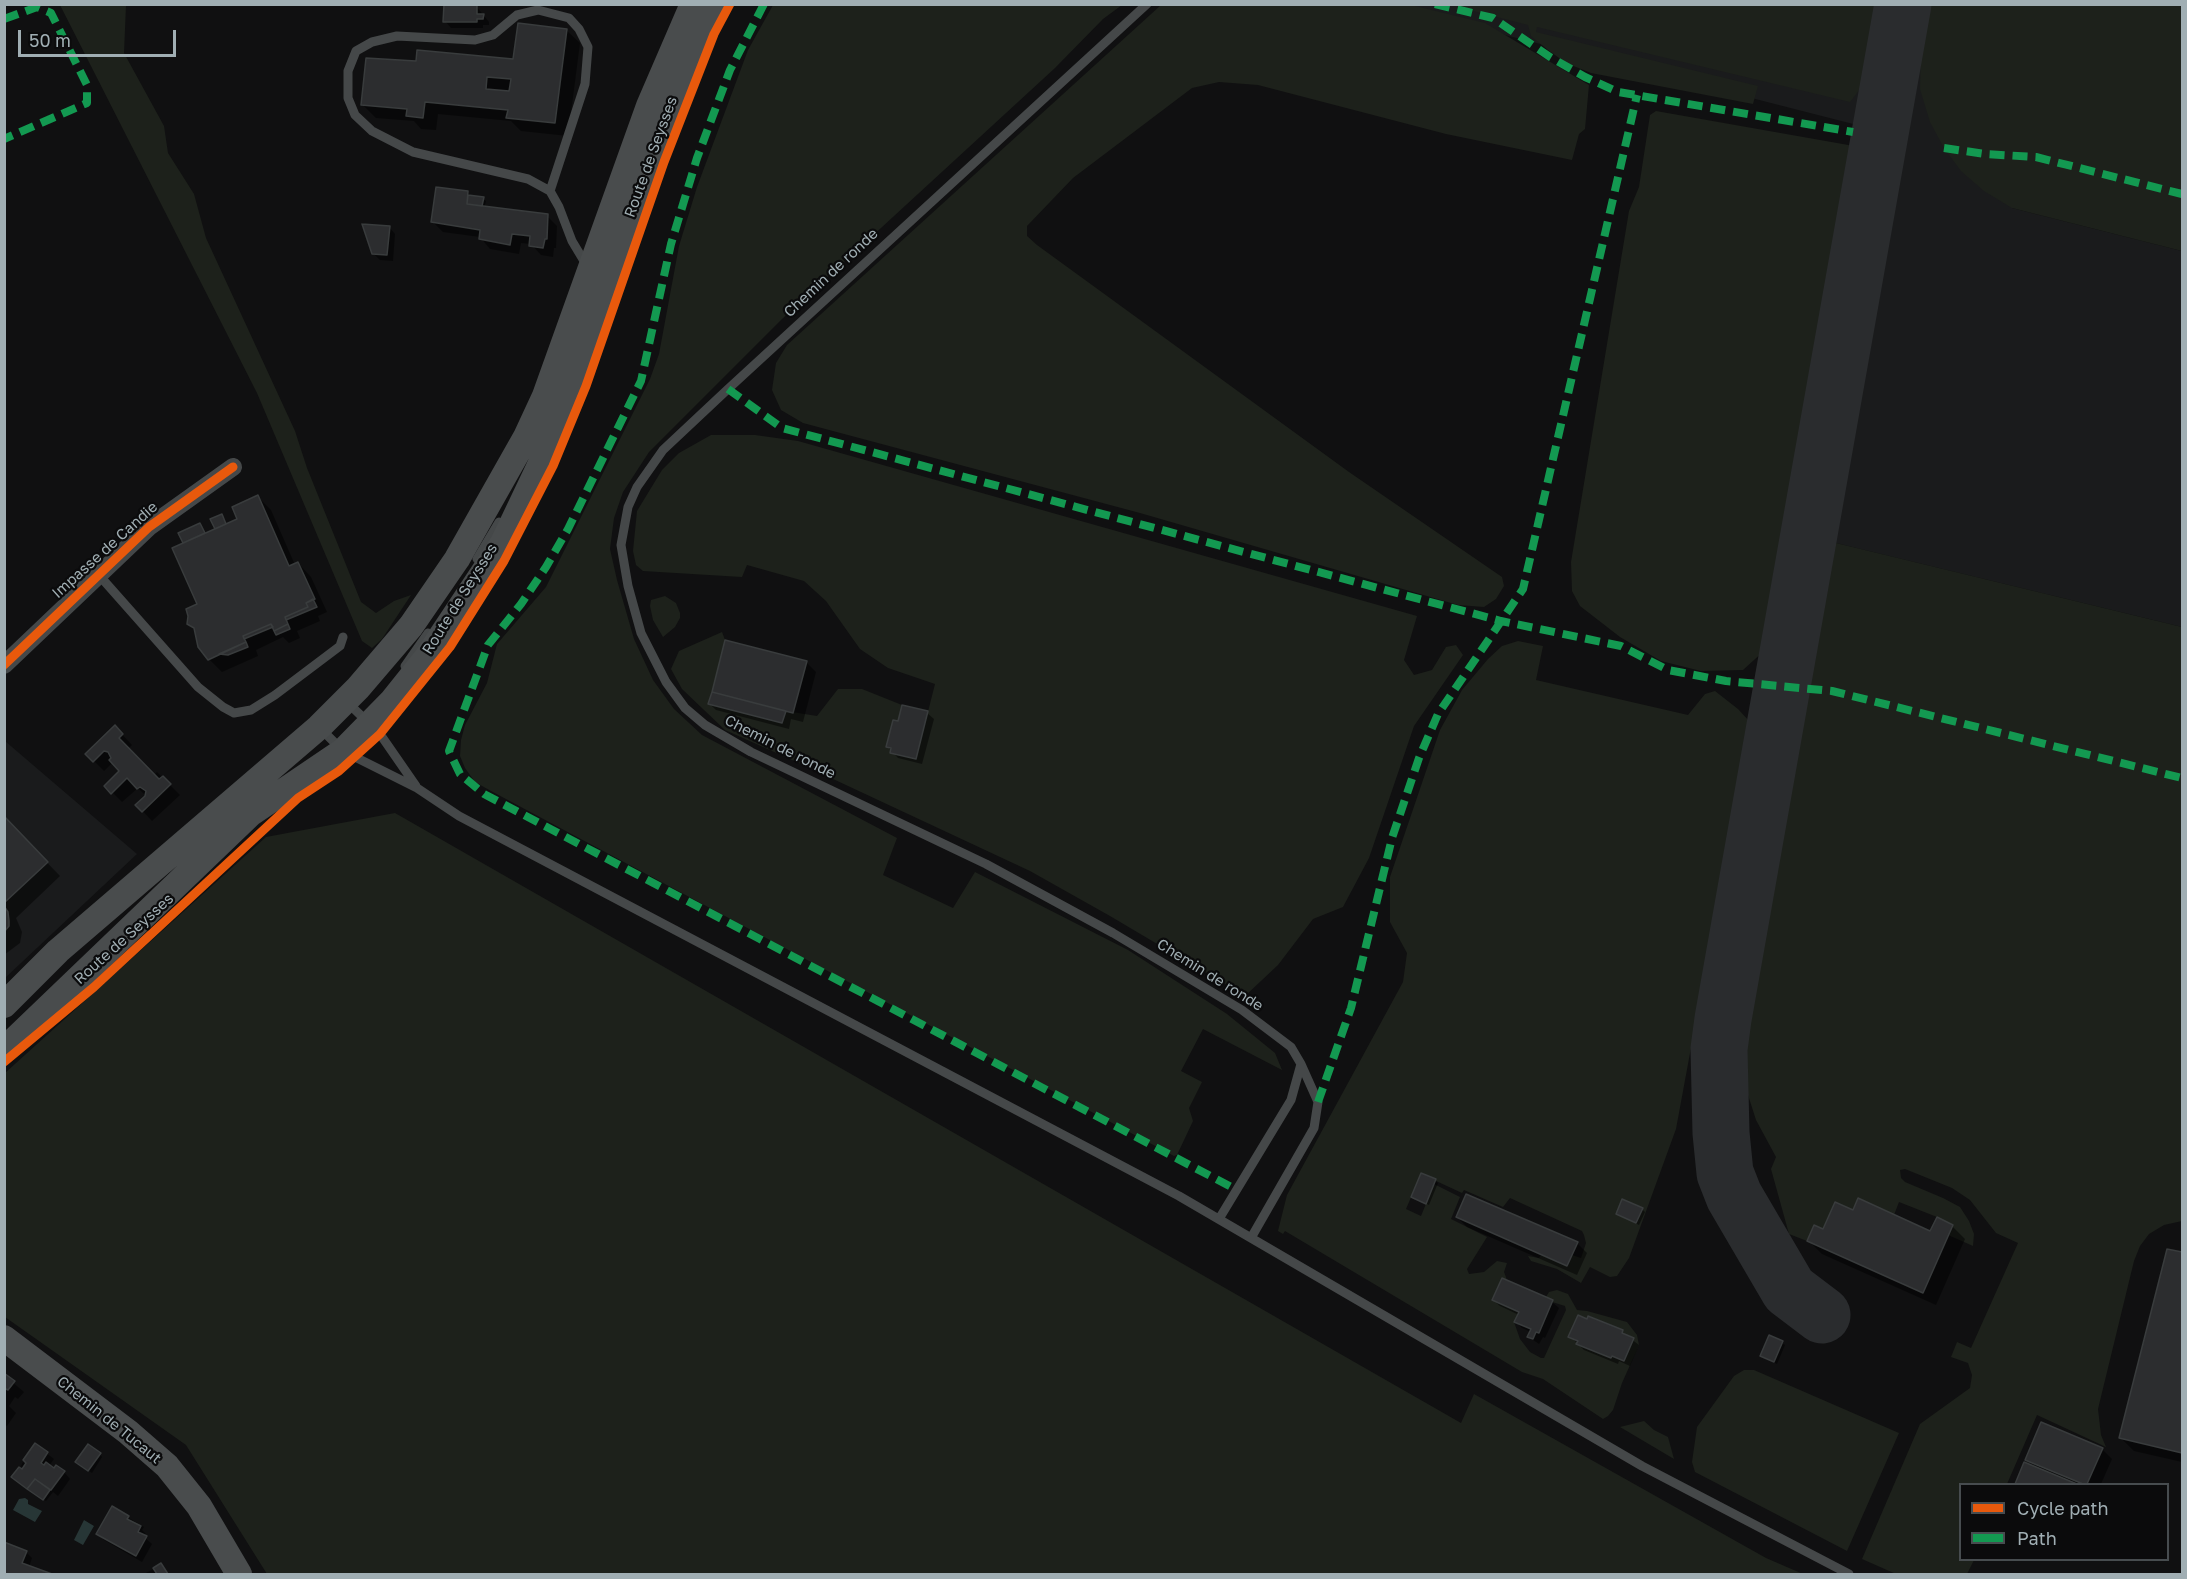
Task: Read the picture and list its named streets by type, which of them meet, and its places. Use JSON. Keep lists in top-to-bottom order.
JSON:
{
  "streets": {
    "main road": ["Route de Seysses", "Chemin de Tucaut"],
    "street": ["Impasse de Candie"],
    "lane": ["Chemin de ronde"]
  },
  "legend": ["Cycle path", "Path"],
  "scale_bar": "50 m"
}
